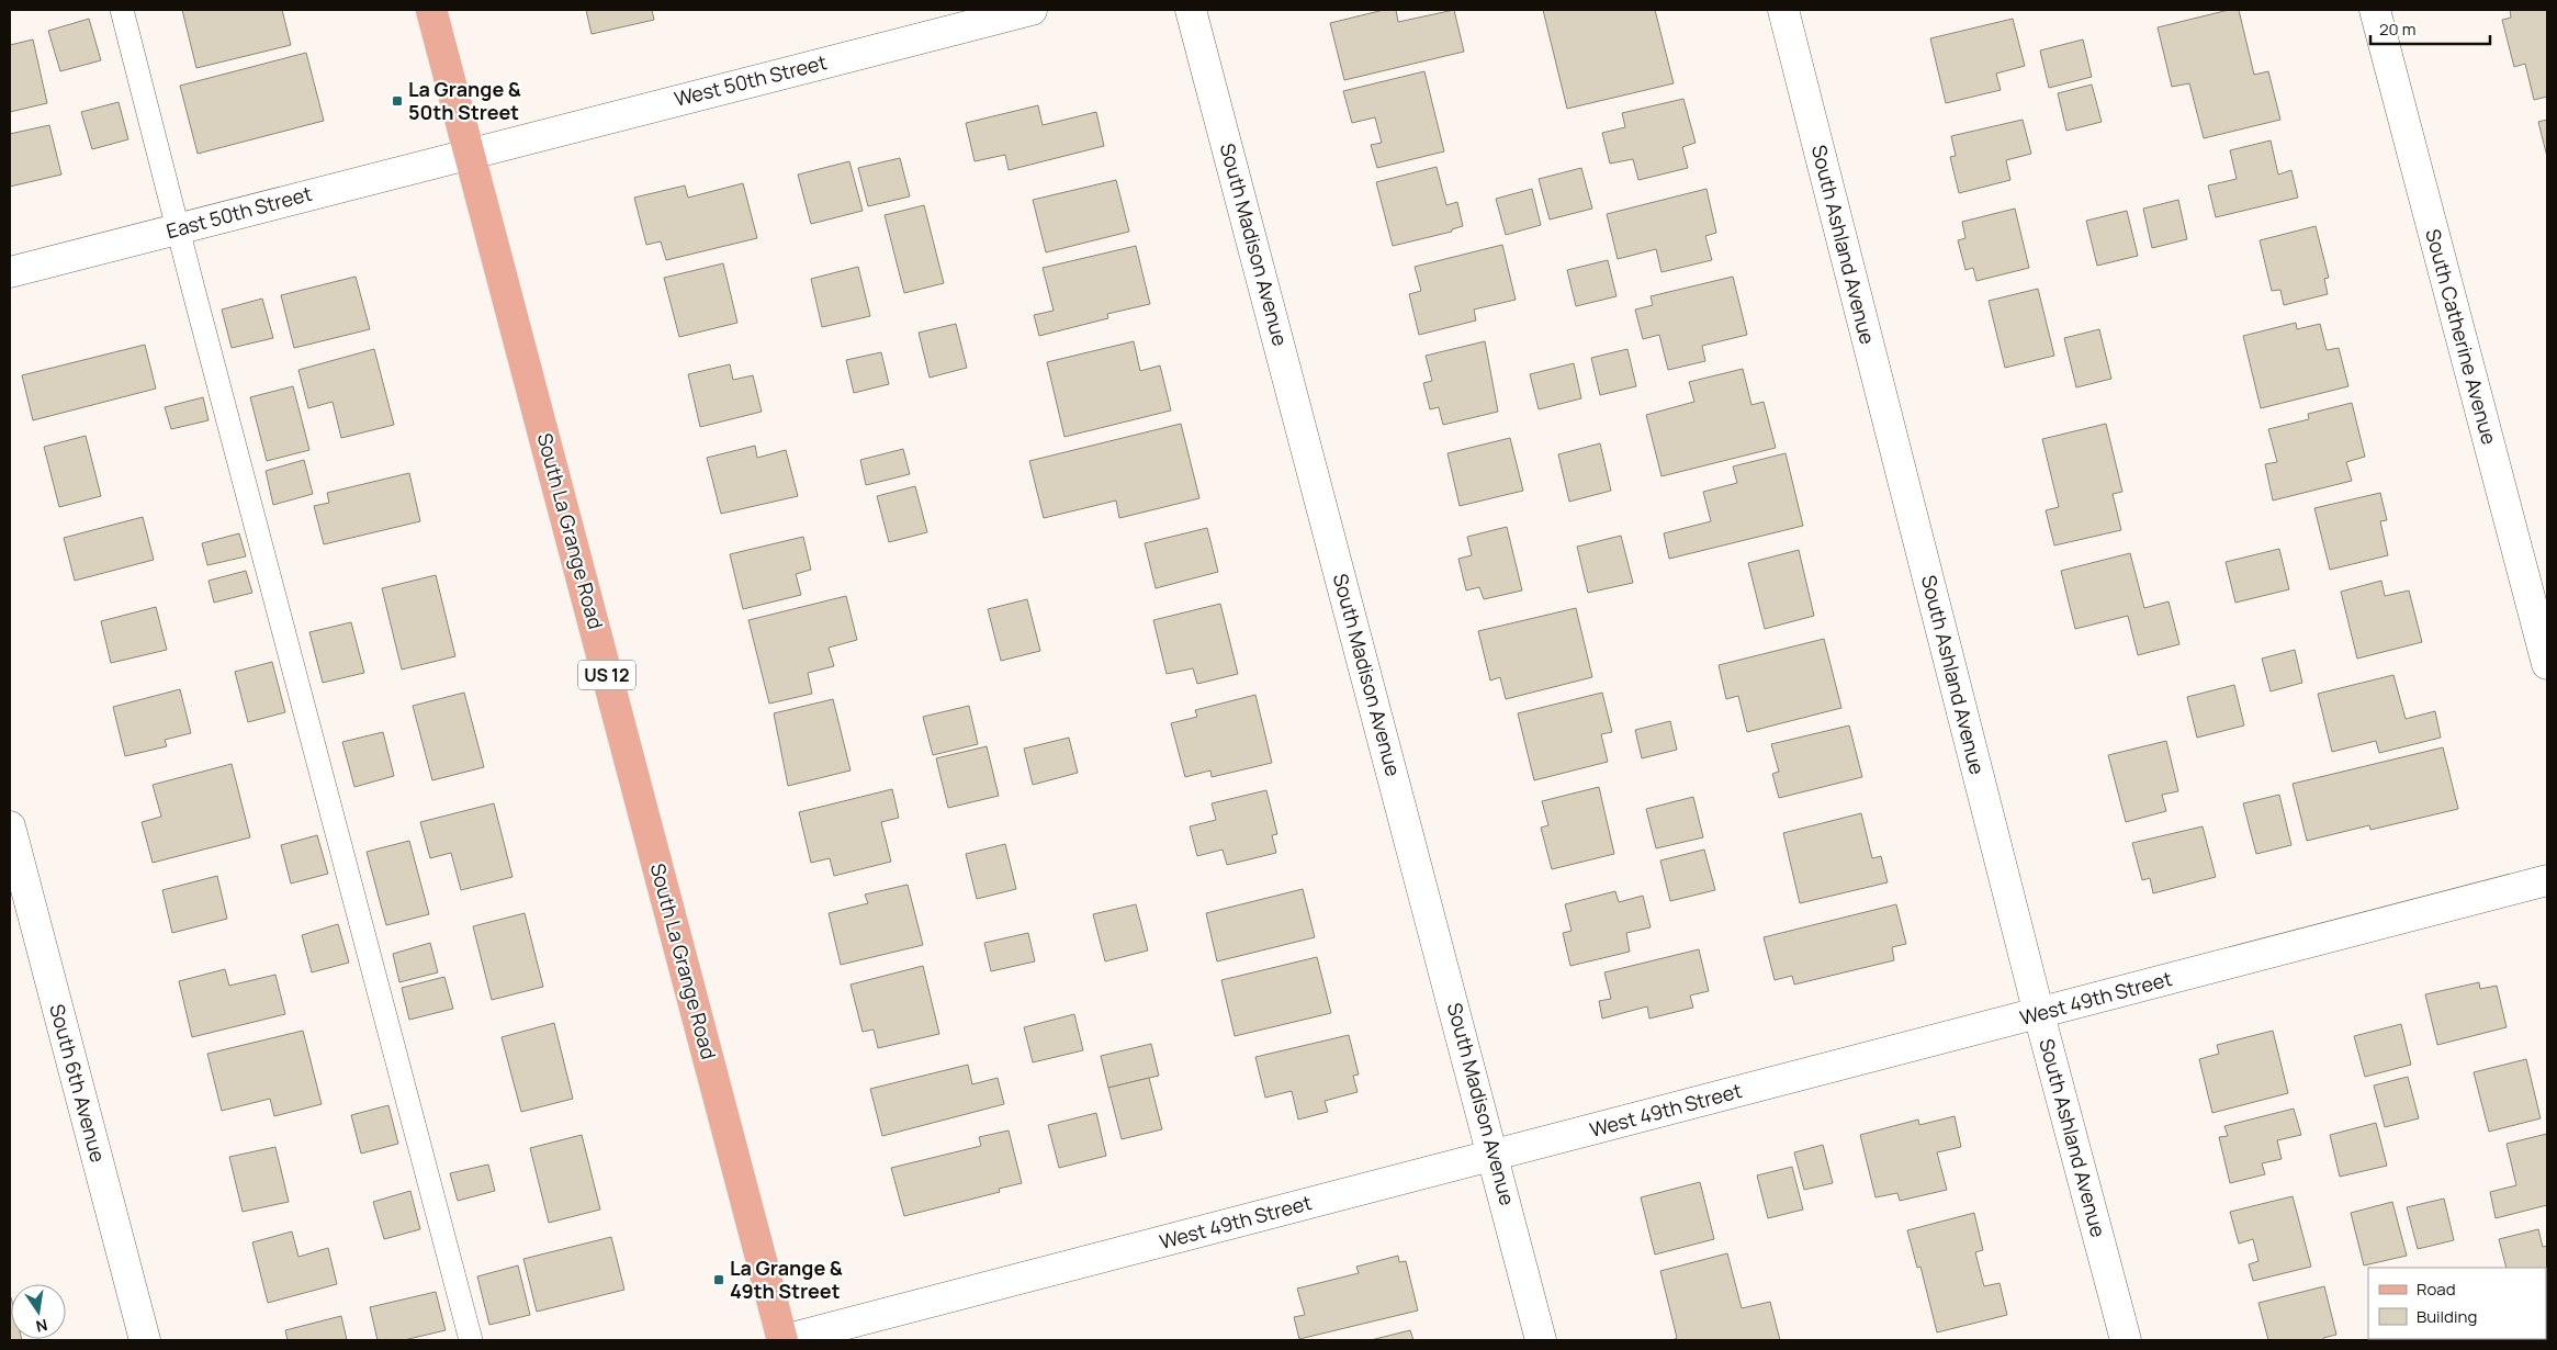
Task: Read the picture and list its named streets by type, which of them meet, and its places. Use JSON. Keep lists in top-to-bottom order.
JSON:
{
  "streets": {
    "main road": ["South La Grange Road", "US 12"],
    "street": [
      "West 50th Street",
      "East 50th Street",
      "South Madison Avenue",
      "South Ashland Avenue",
      "South Catherine Avenue",
      "West 49th Street",
      "South 6th Avenue"
    ]
  },
  "crossings": [
    ["West 50th Street", "East 50th Street"],
    ["West 50th Street", "South La Grange Road"],
    ["East 50th Street", "South La Grange Road"],
    ["South Madison Avenue", "West 49th Street"],
    ["South Ashland Avenue", "West 49th Street"],
    ["South La Grange Road", "West 49th Street"]
  ],
  "places": {
    "transit": ["La Grange & 50th Street", "La Grange & 49th Street"]
  },
  "legend": ["Road", "Building"],
  "scale_bar": "20 m",
  "north": "bottom"
}
